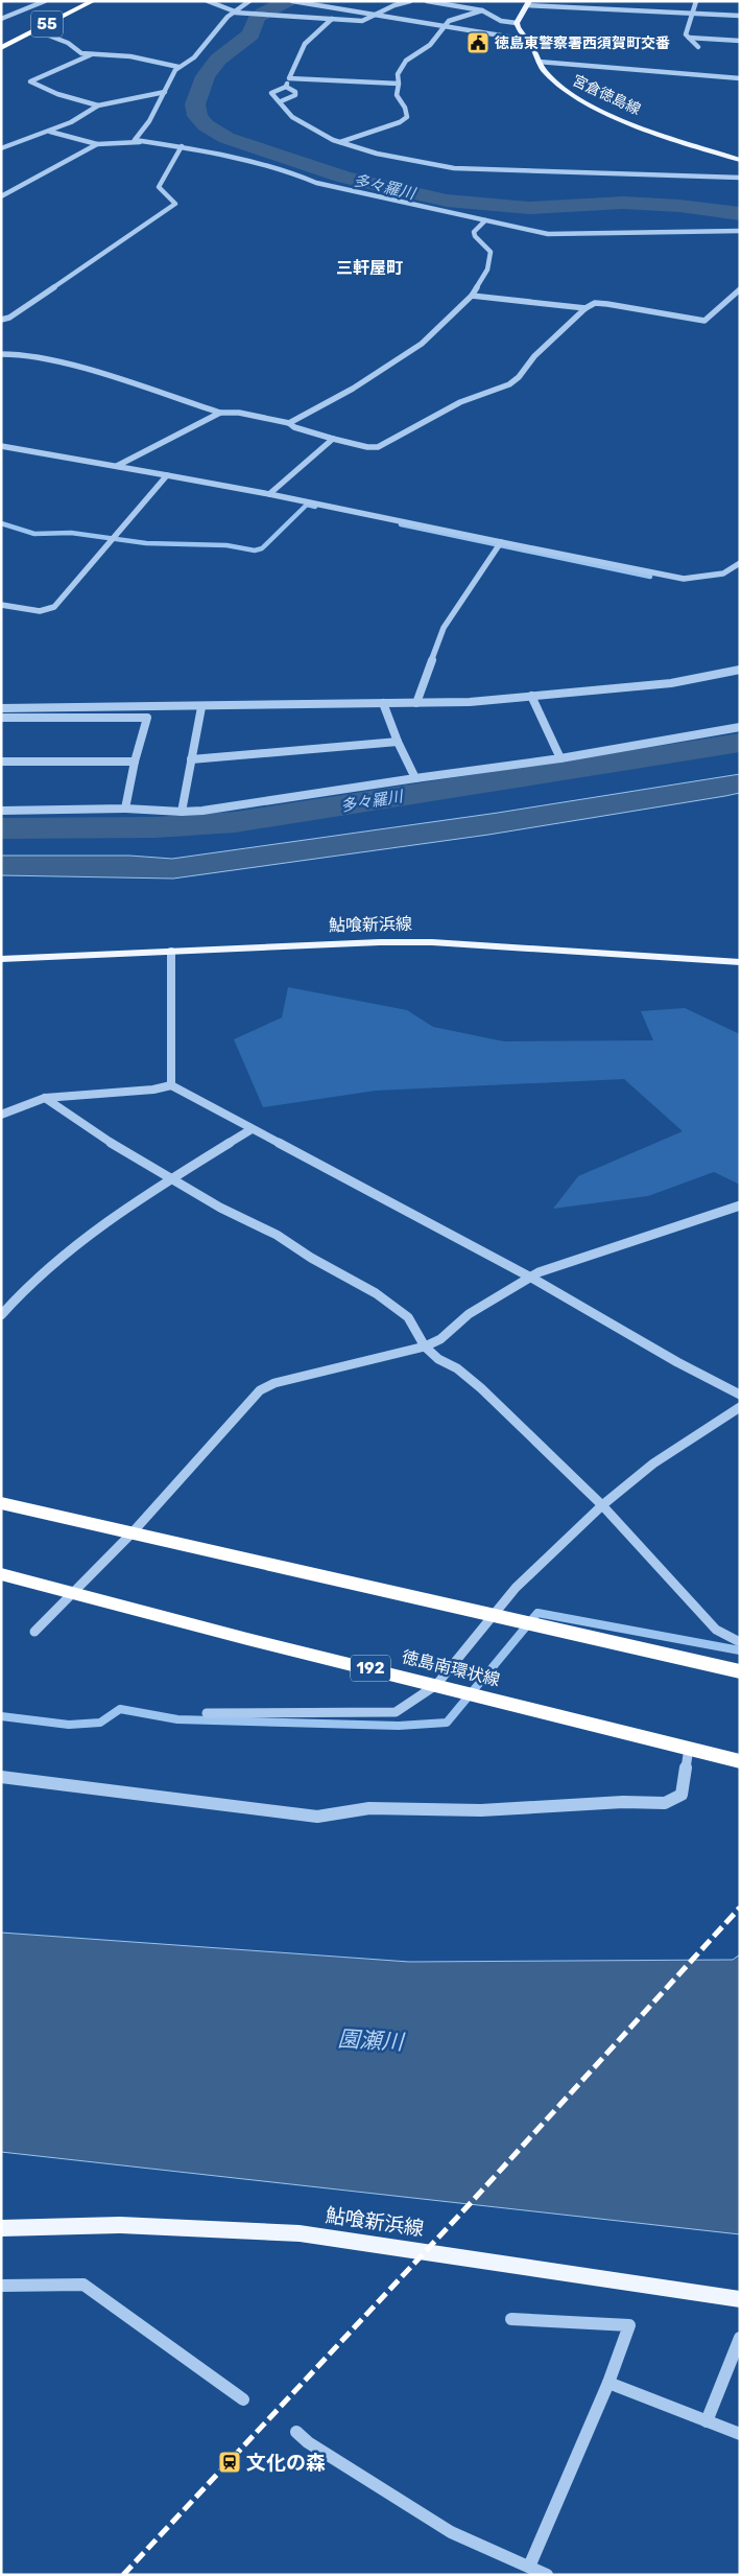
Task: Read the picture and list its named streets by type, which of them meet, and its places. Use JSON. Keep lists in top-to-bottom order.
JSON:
{
  "streets": {
    "highway": ["55", "192", "徳島南環状線"],
    "main road": ["宮倉徳島線", "鮎喰新浜線"]
  },
  "districts": ["三軒屋町"],
  "water": ["多々羅川", "園瀬川"],
  "places": {
    "public building": ["徳島東警察署西須賀町交番"],
    "station": ["文化の森"]
  }
}
